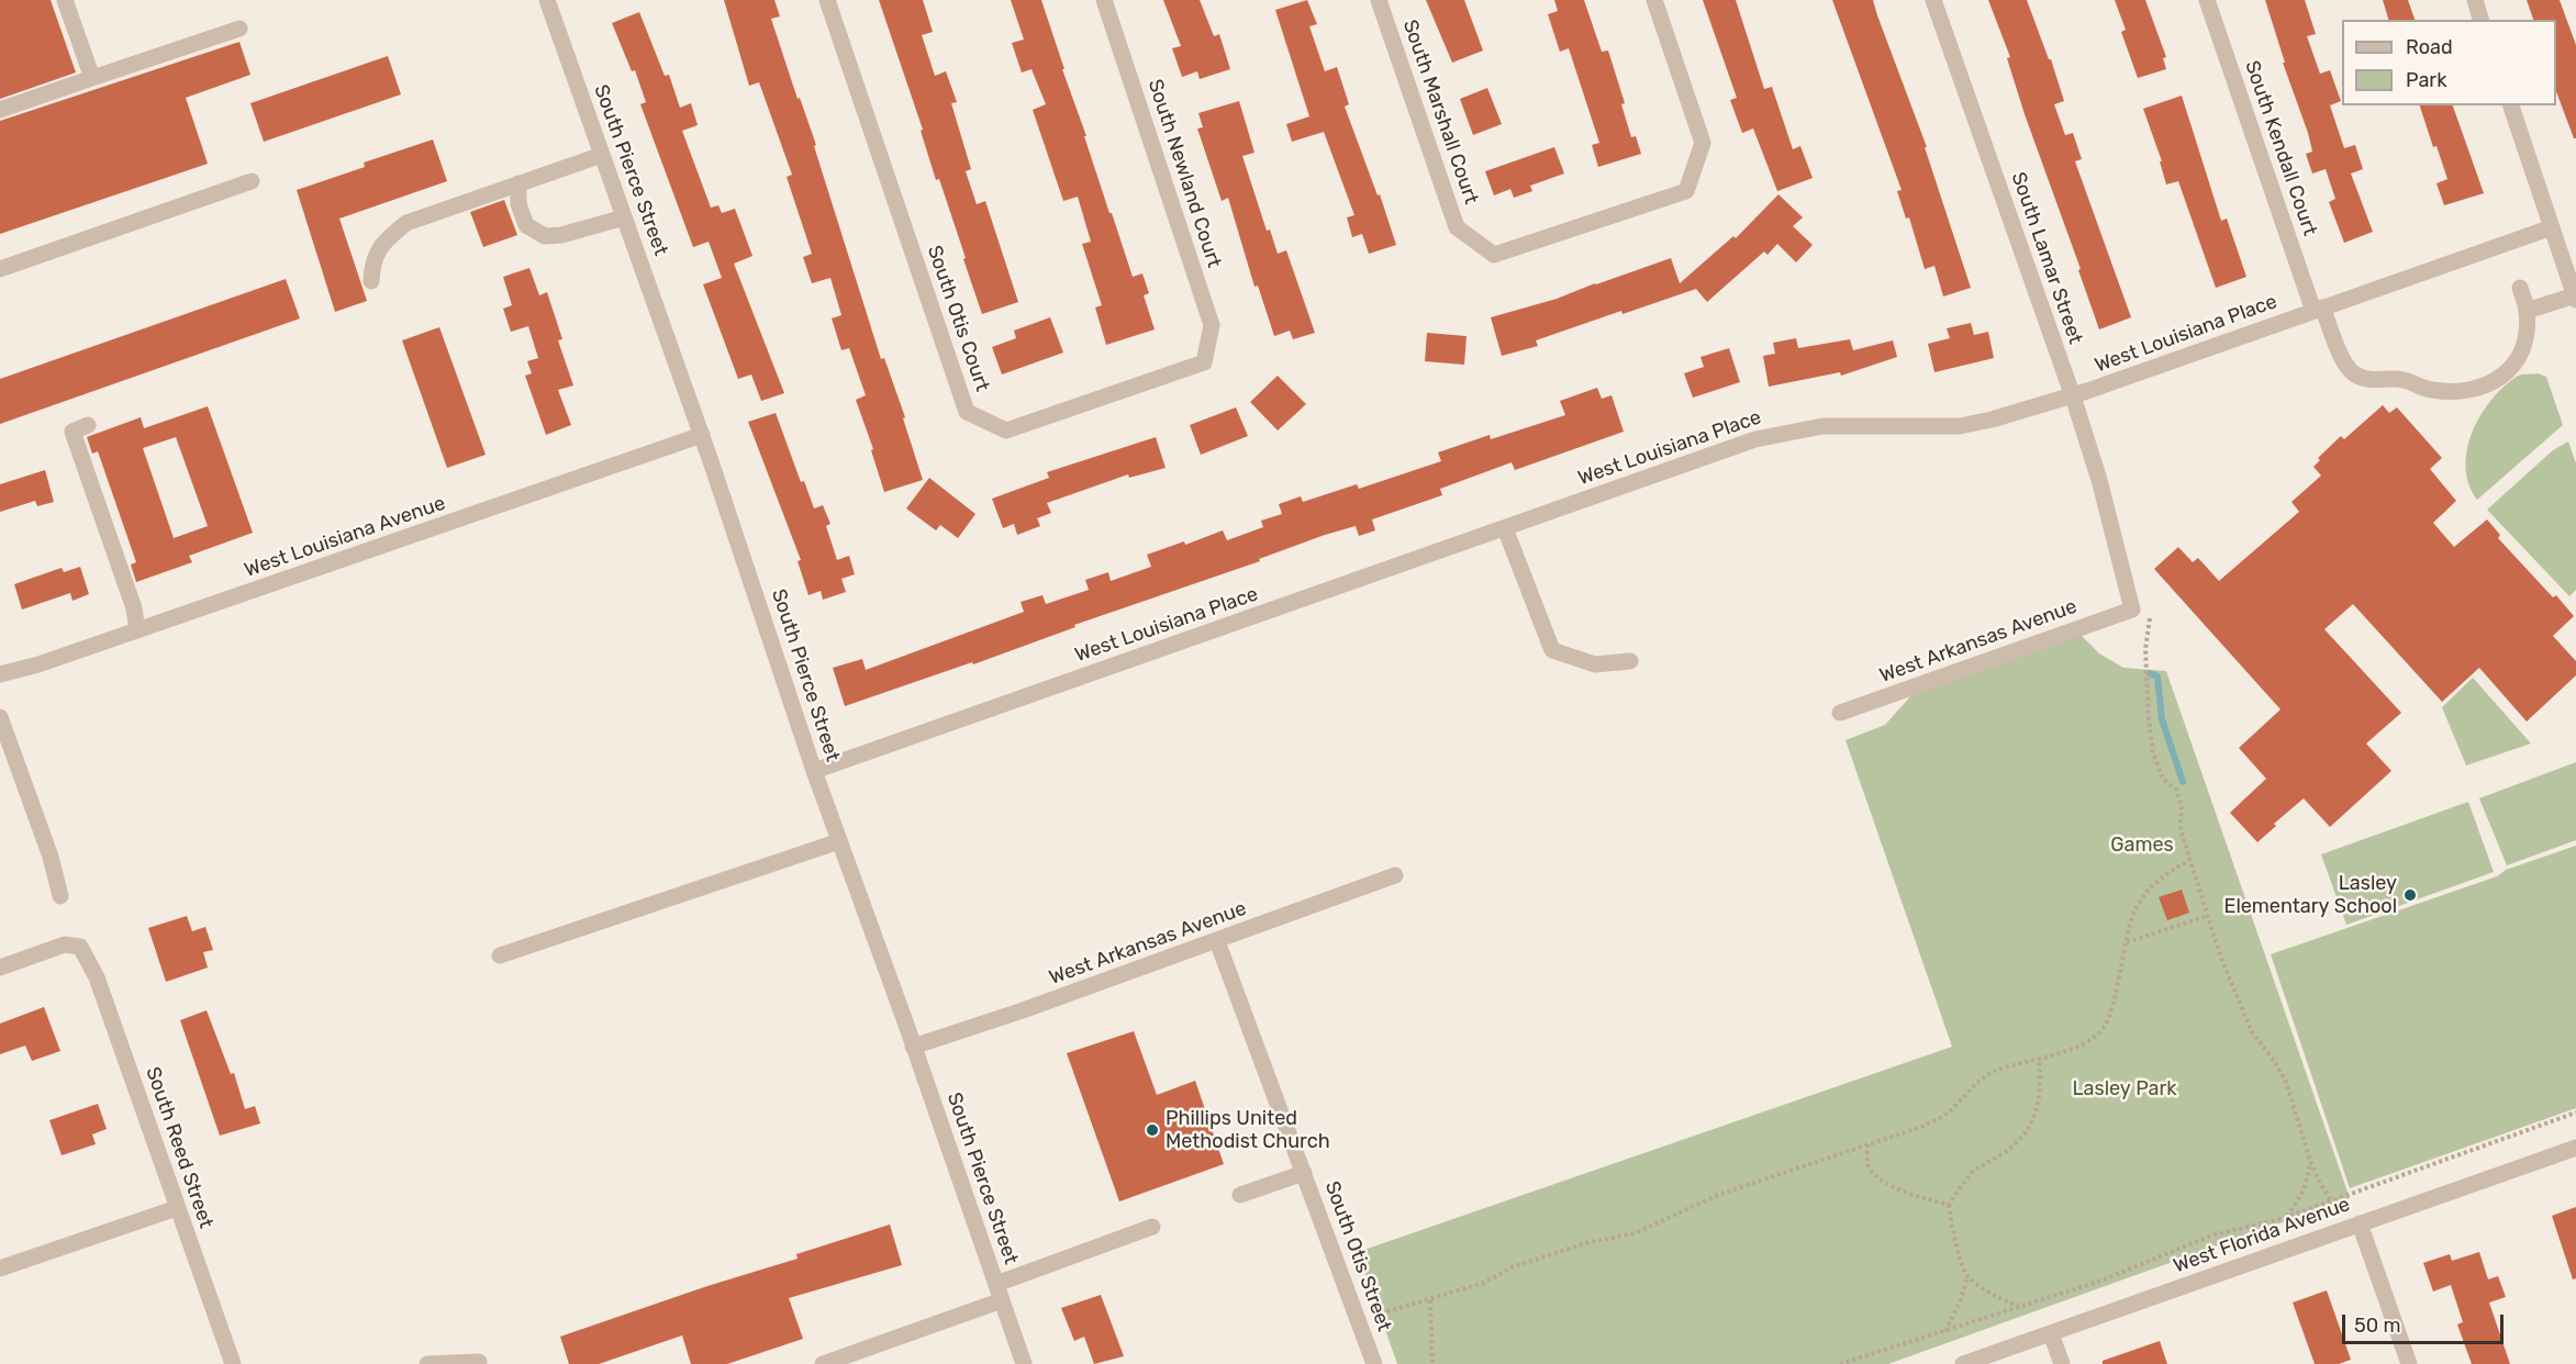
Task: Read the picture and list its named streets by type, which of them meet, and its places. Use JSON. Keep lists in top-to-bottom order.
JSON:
{
  "streets": {
    "street": [
      "South Marshall Court",
      "South Kendall Court",
      "South Pierce Street",
      "South Newland Court",
      "South Lamar Street",
      "South Otis Court",
      "West Louisiana Place",
      "West Louisiana Avenue",
      "West Arkansas Avenue",
      "South Reed Street",
      "West Florida Avenue",
      "South Otis Street"
    ]
  },
  "crossings": [
    ["South Kendall Court", "West Louisiana Place"],
    ["South Pierce Street", "West Louisiana Place"],
    ["South Pierce Street", "West Louisiana Avenue"],
    ["South Pierce Street", "West Arkansas Avenue"],
    ["South Newland Court", "South Otis Court"],
    ["South Lamar Street", "West Louisiana Place"],
    ["South Lamar Street", "West Arkansas Avenue"],
    ["West Arkansas Avenue", "South Otis Street"]
  ],
  "parks": ["Games", "Lasley Park"],
  "places": ["Lasley Elementary School", "Phillips United Methodist Church"],
  "legend": ["Road", "Park"],
  "scale_bar": "50 m"
}
